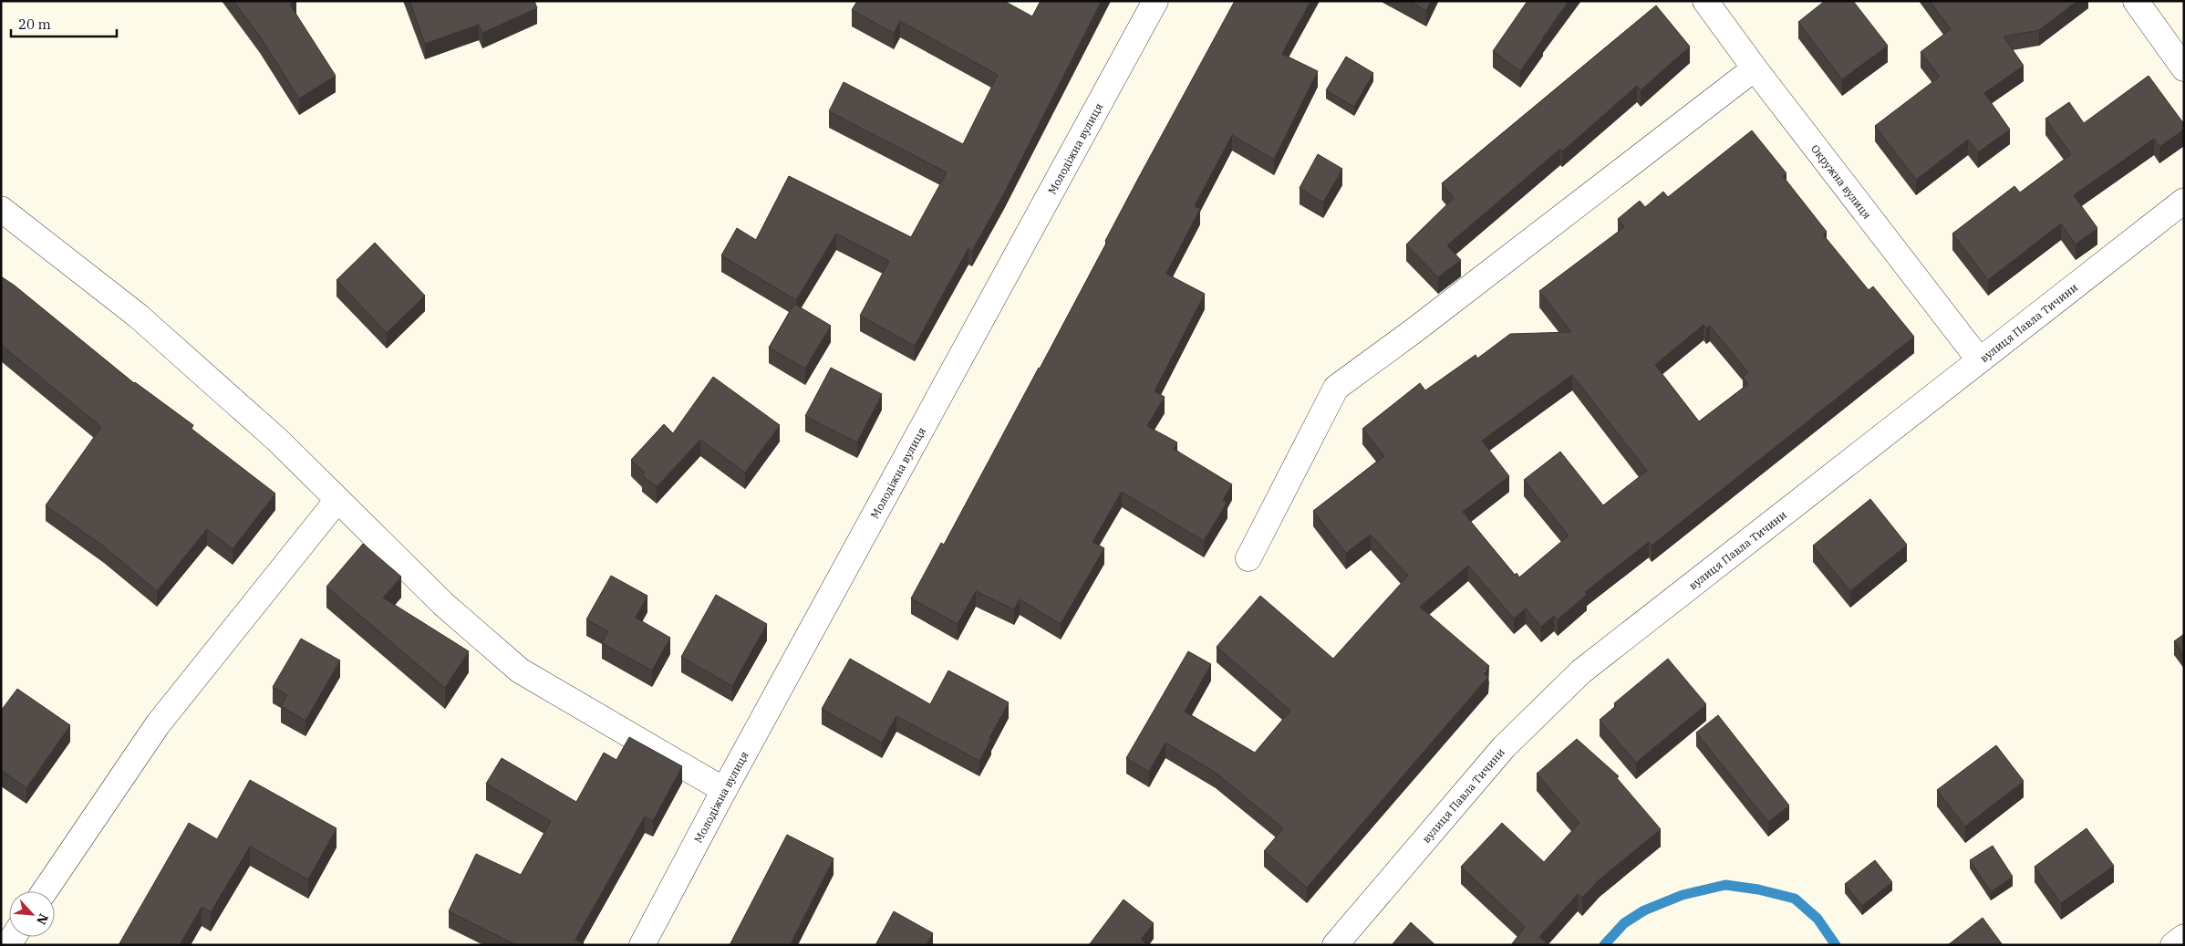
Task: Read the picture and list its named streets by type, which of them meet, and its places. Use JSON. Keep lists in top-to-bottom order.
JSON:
{
  "streets": {
    "street": ["Молодіжна вулиця", "Окружна вулиця", "вулиця Павла Тичини"]
  },
  "crossings": [
    ["Окружна вулиця", "вулиця Павла Тичини"]
  ],
  "scale_bar": "20 m",
  "north": "bottom right"
}
